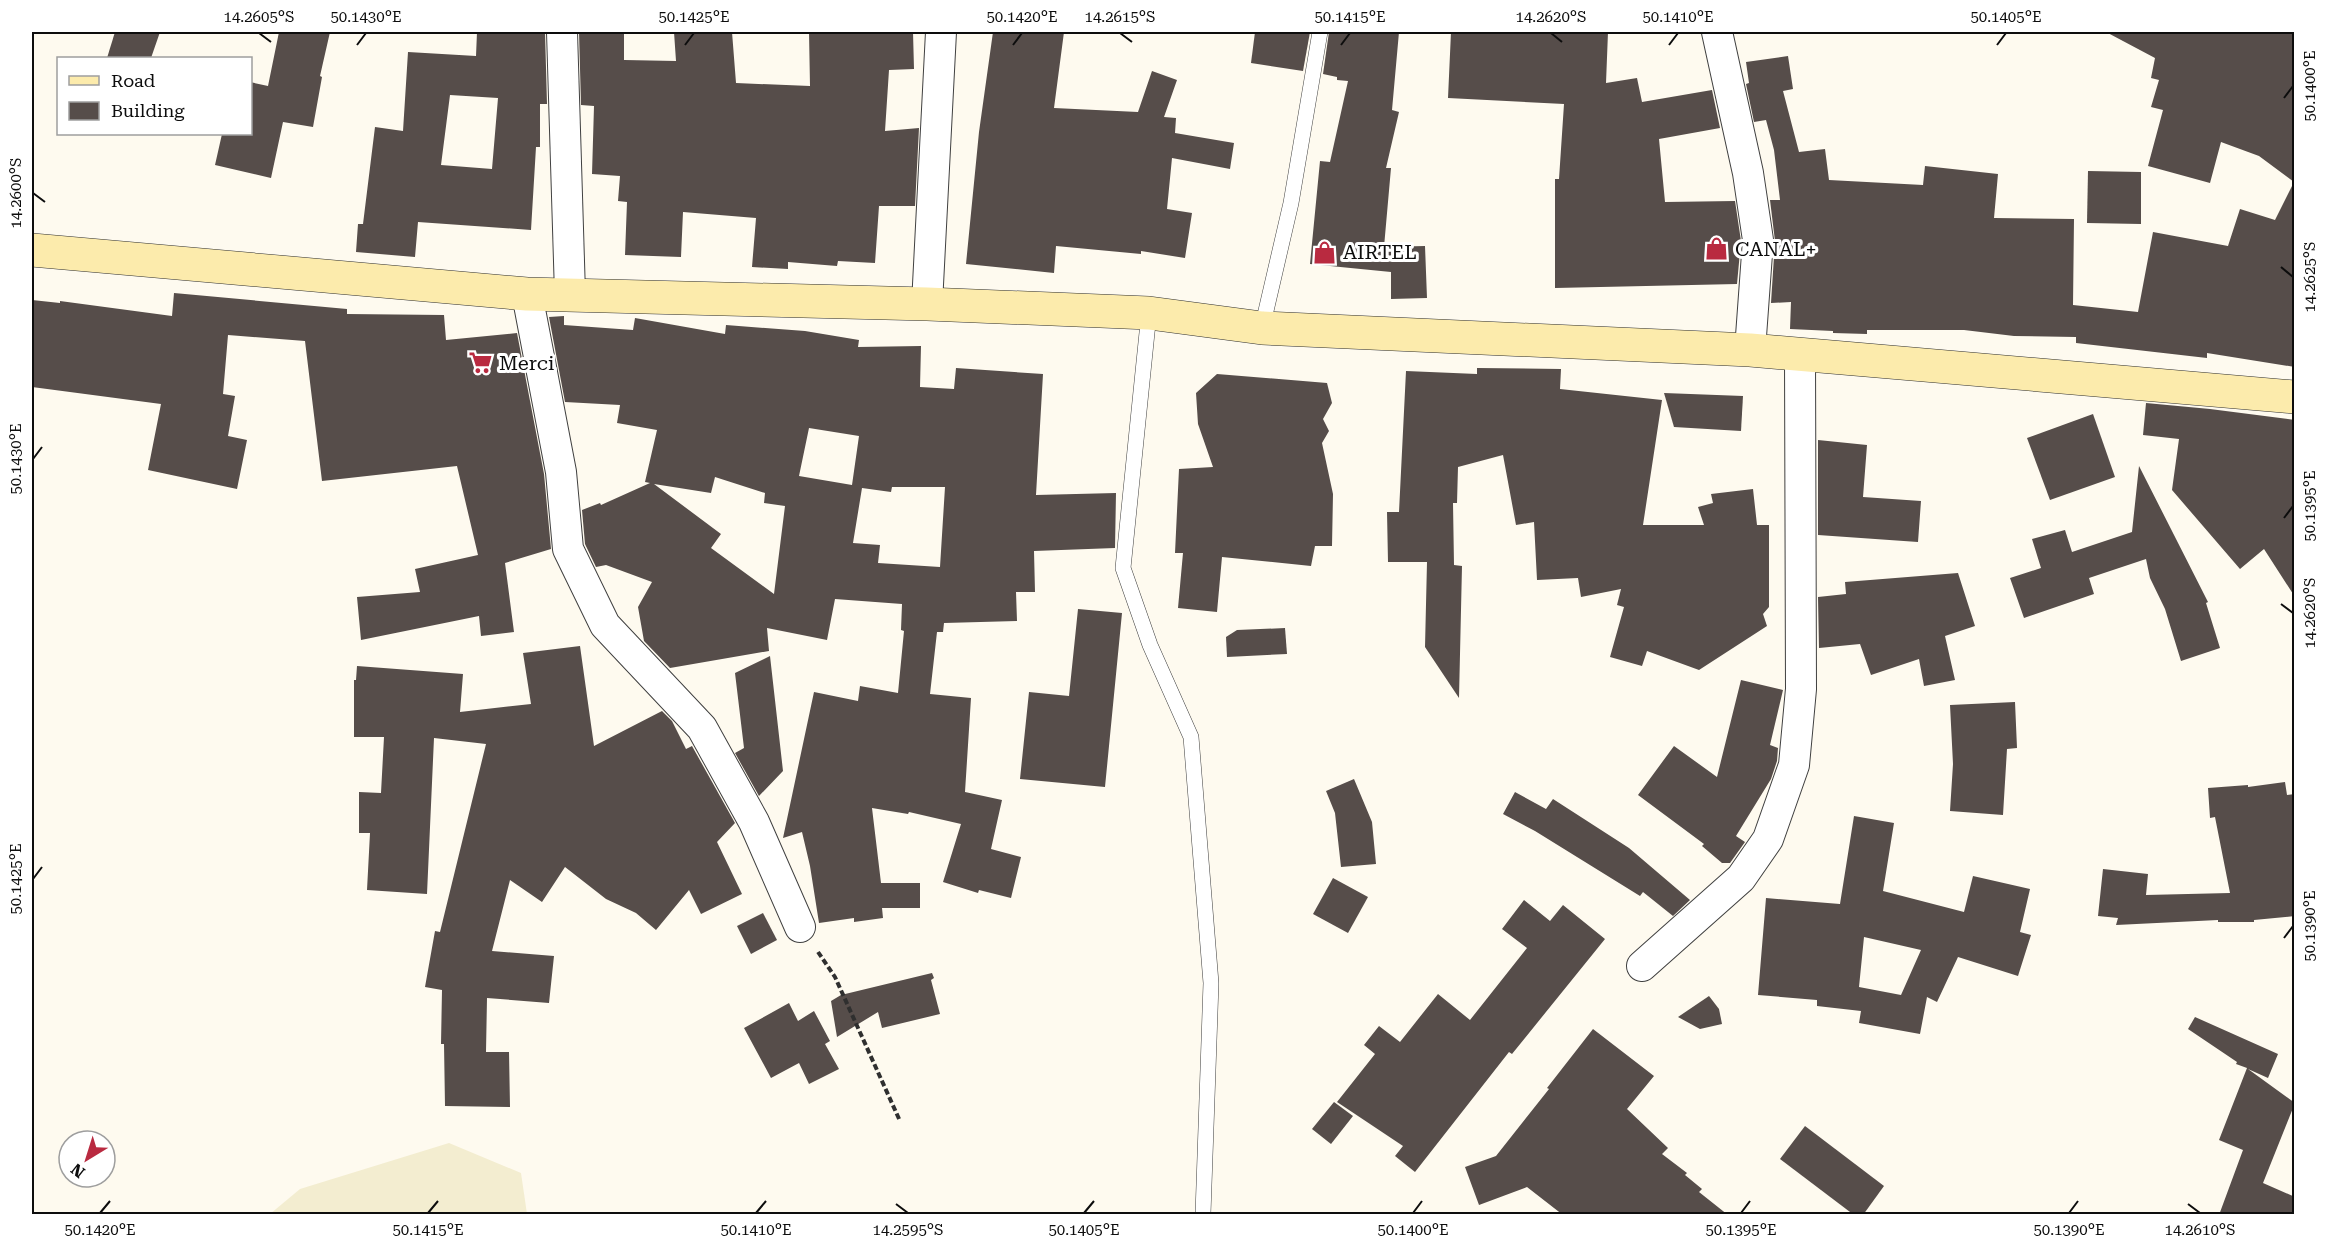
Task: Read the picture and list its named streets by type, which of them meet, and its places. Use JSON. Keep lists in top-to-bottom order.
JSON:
{
  "places": {
    "shop": ["CANAL+", "AIRTEL"],
    "supermarket": ["Merci"]
  },
  "legend": ["Road", "Building"],
  "north": "bottom left",
  "coordinates": [
    "14.2605°S",
    "50.1430°E",
    "50.1425°E",
    "50.1420°E",
    "14.2615°S",
    "50.1415°E",
    "14.2620°S",
    "50.1410°E",
    "50.1405°E",
    "50.1400°E",
    "14.2600°S",
    "14.2625°S",
    "50.1395°E",
    "50.1390°E",
    "14.2595°S",
    "14.2610°S"
  ]
}
